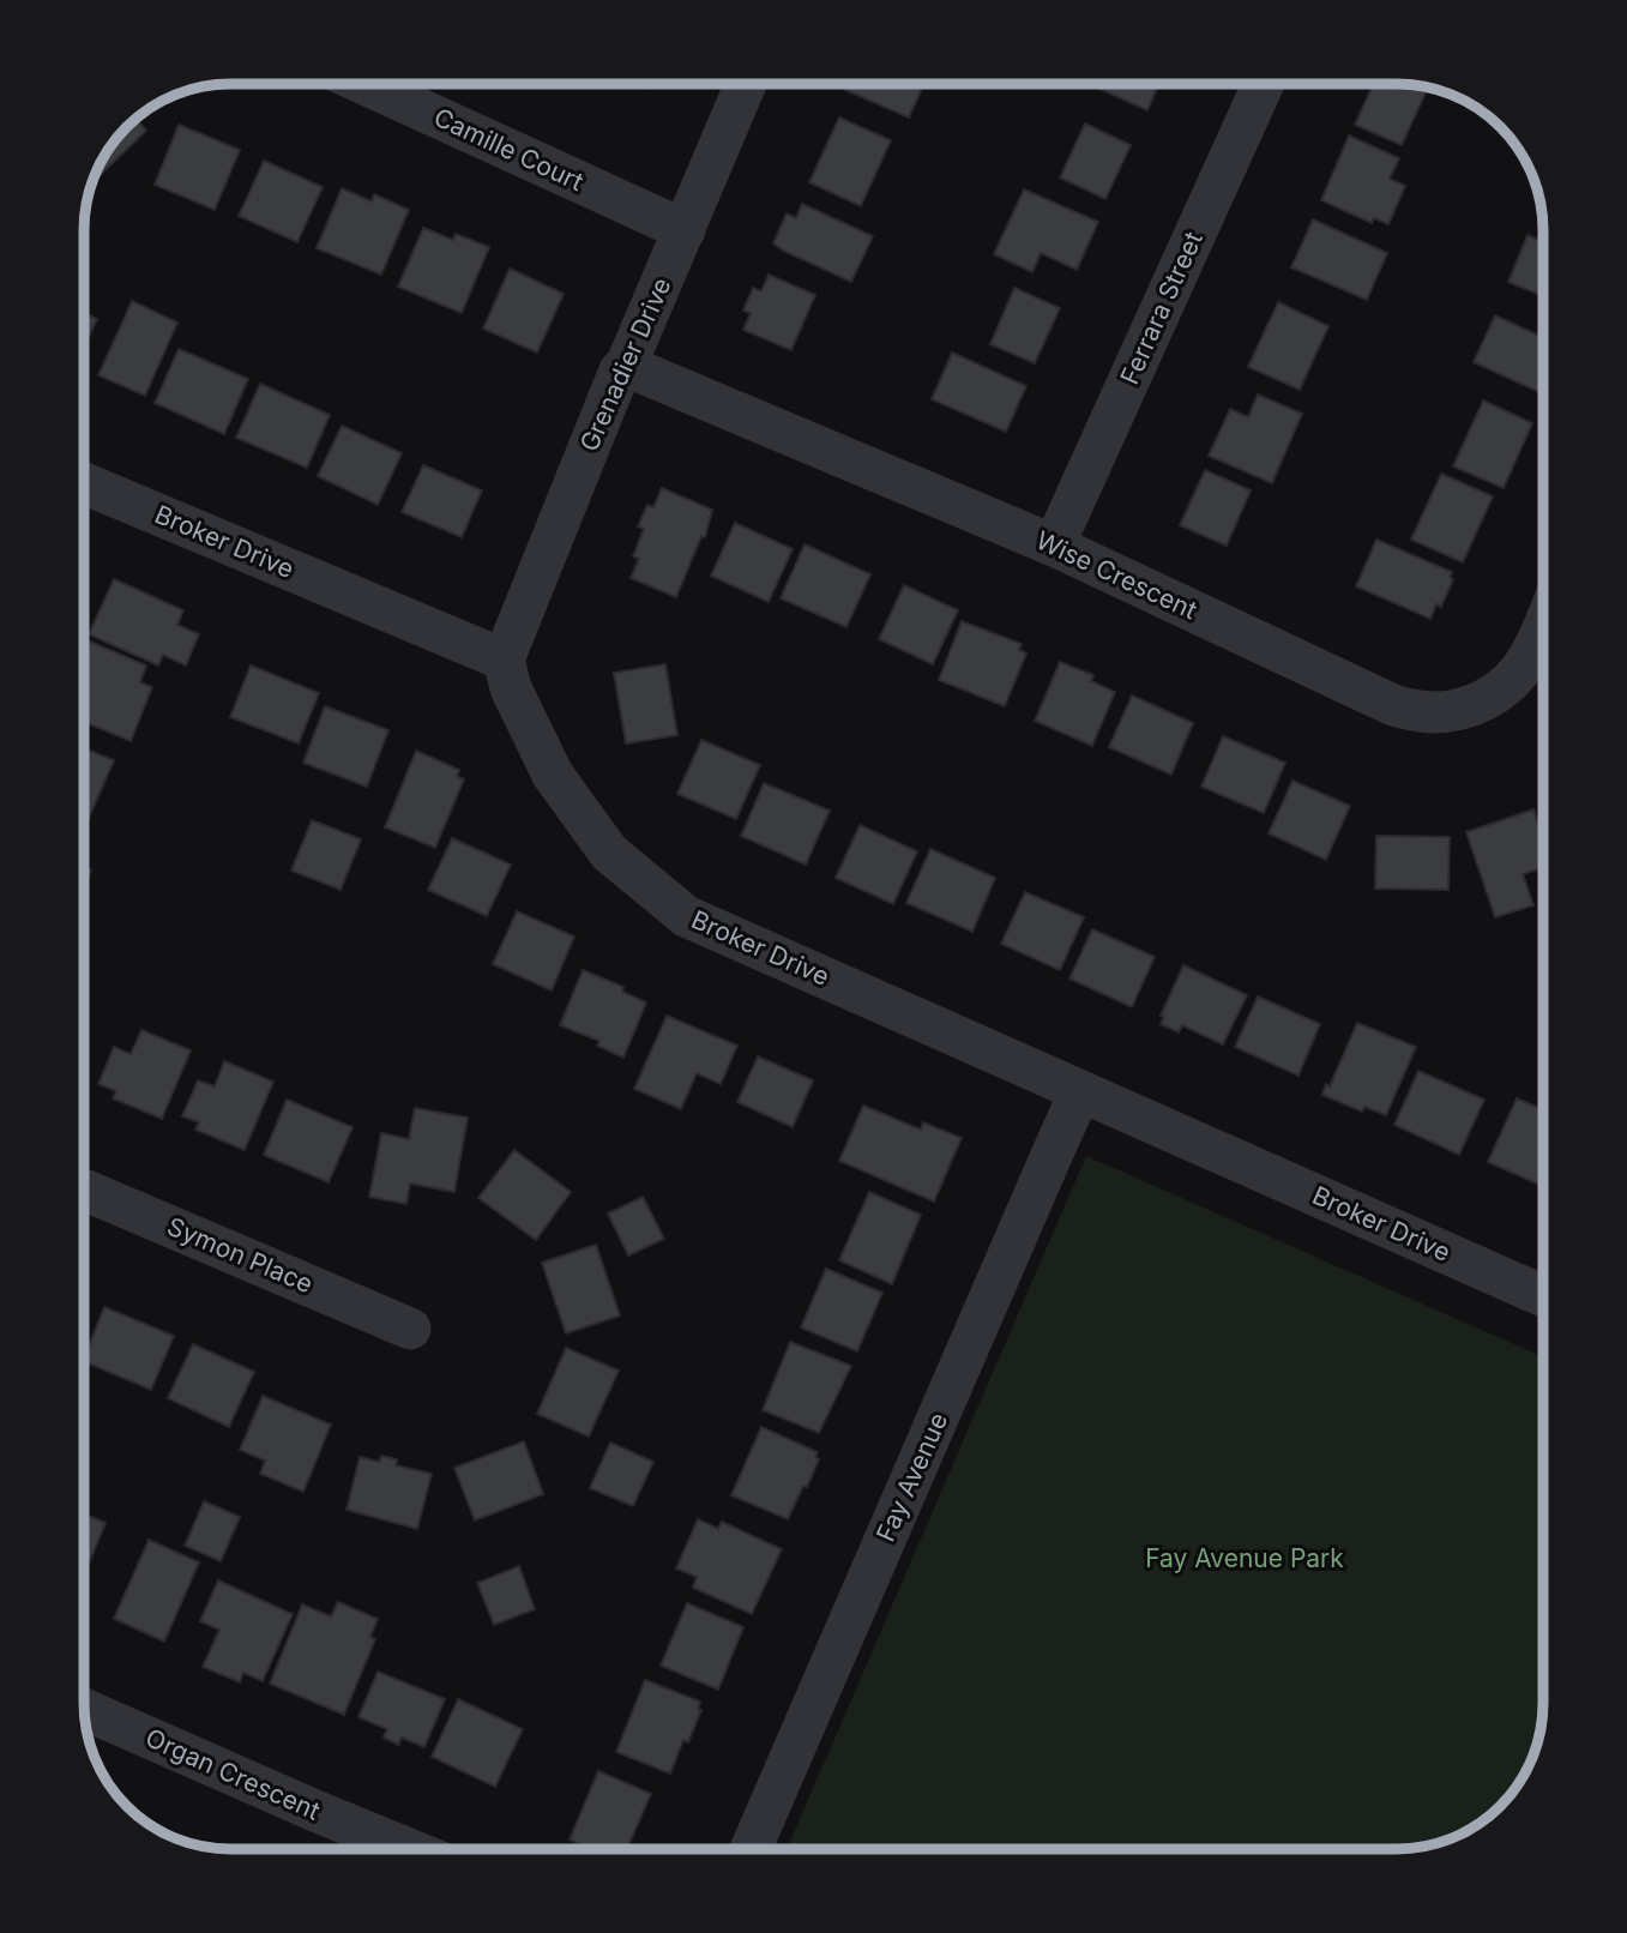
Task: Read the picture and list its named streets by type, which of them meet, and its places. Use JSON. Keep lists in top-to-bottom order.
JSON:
{
  "streets": {
    "street": [
      "Camille Court",
      "Ferrara Street",
      "Grenadier Drive",
      "Broker Drive",
      "Wise Crescent",
      "Symon Place",
      "Fay Avenue",
      "Organ Crescent"
    ]
  },
  "crossings": [
    ["Camille Court", "Grenadier Drive"],
    ["Ferrara Street", "Wise Crescent"],
    ["Grenadier Drive", "Broker Drive"],
    ["Grenadier Drive", "Wise Crescent"],
    ["Broker Drive", "Fay Avenue"]
  ],
  "parks": ["Fay Avenue Park"]
}
